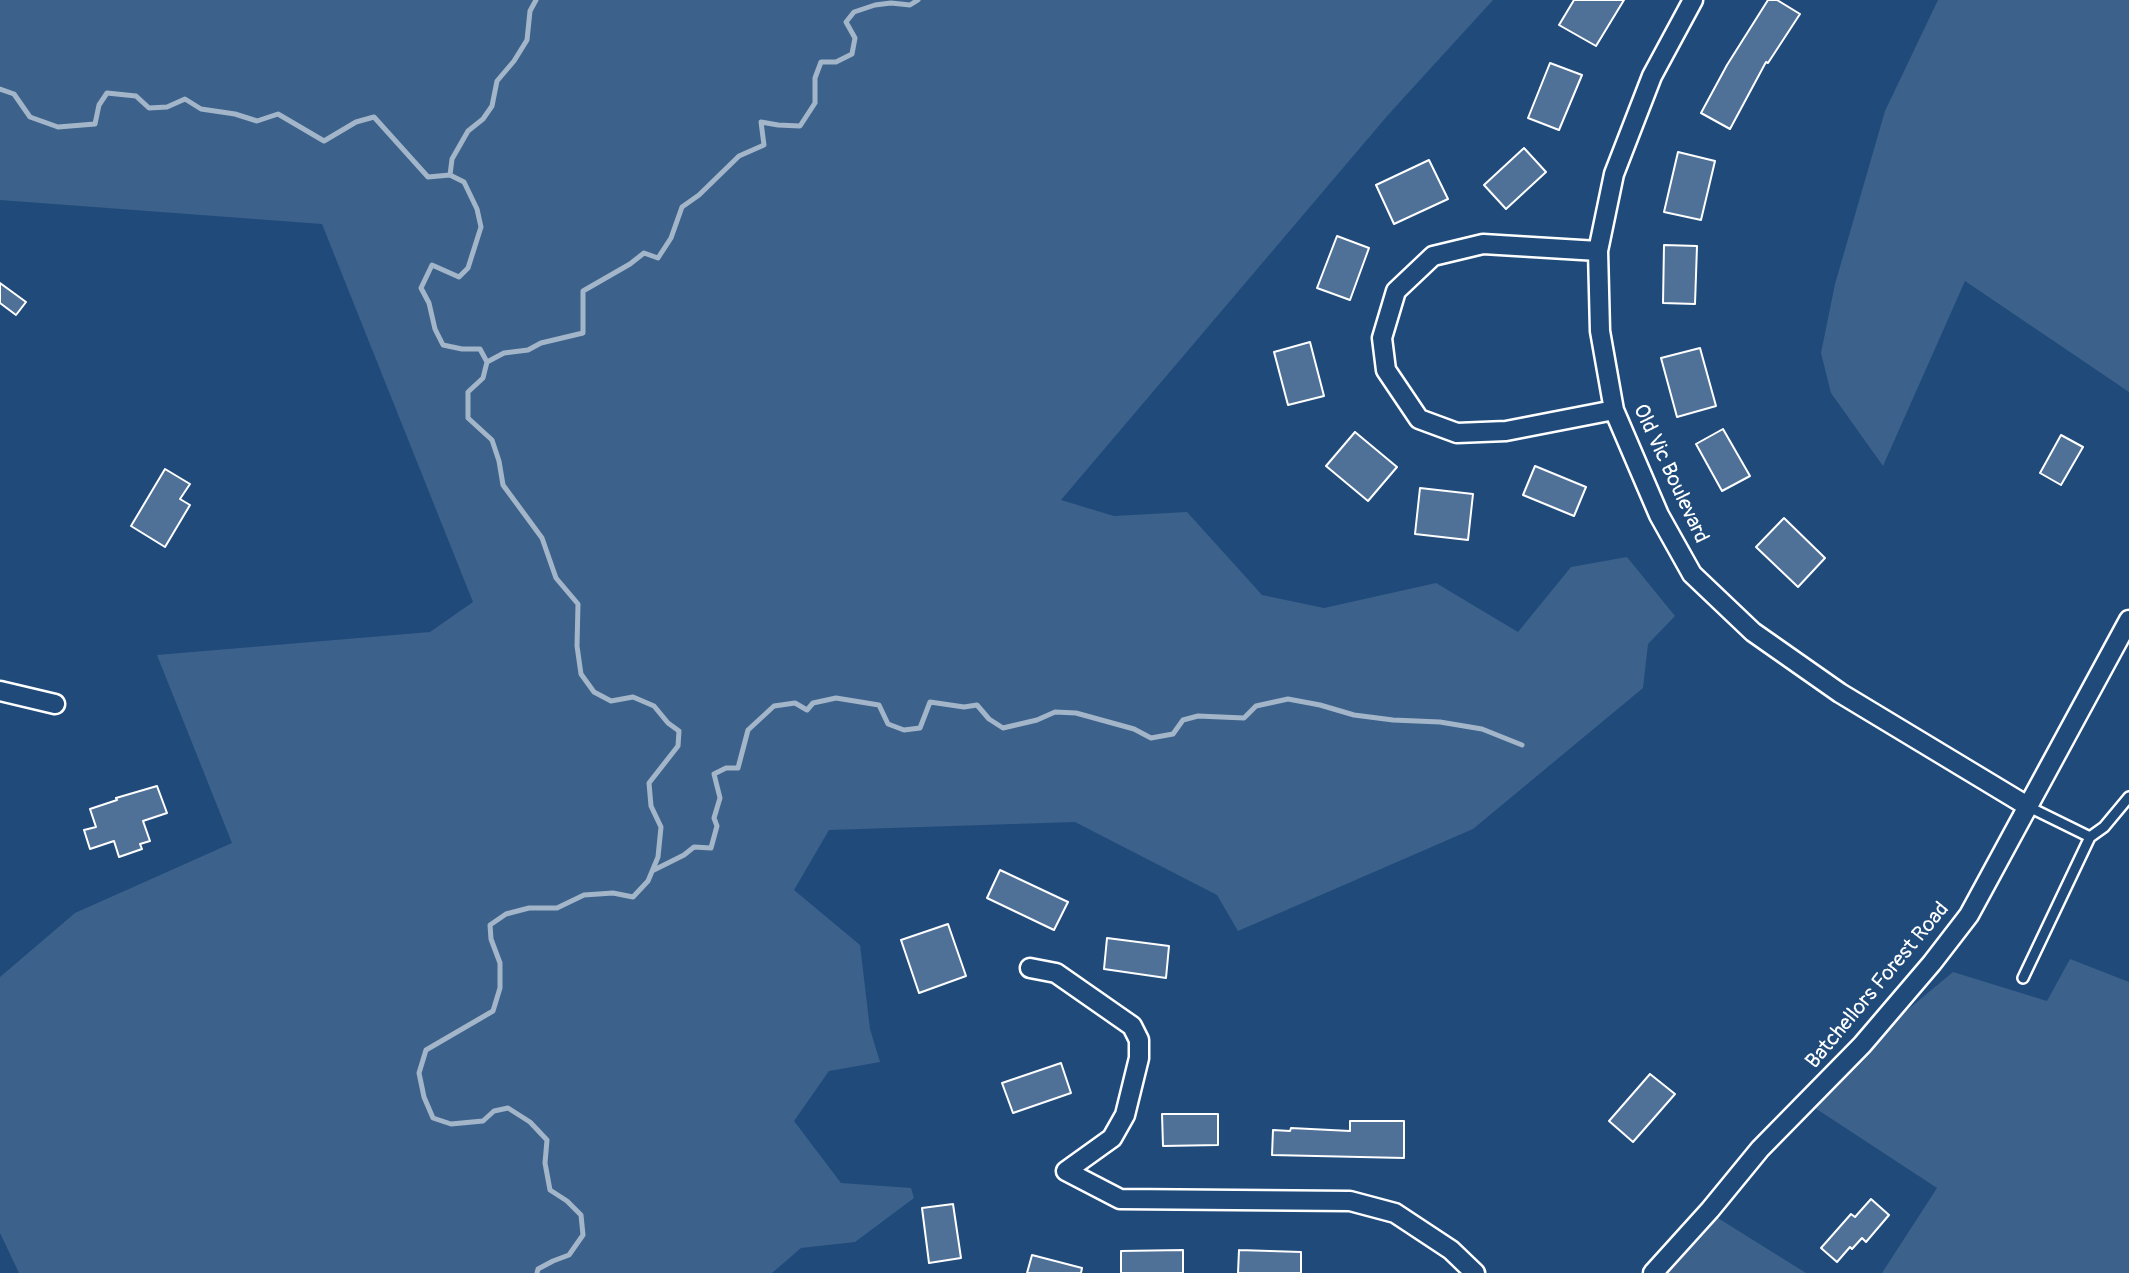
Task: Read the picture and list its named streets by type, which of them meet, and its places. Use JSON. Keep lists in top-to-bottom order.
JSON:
{
  "streets": {
    "street": ["Old Vic Boulevard", "Batchellors Forest Road"]
  },
  "crossings": [
    ["Old Vic Boulevard", "Batchellors Forest Road"]
  ]
}
